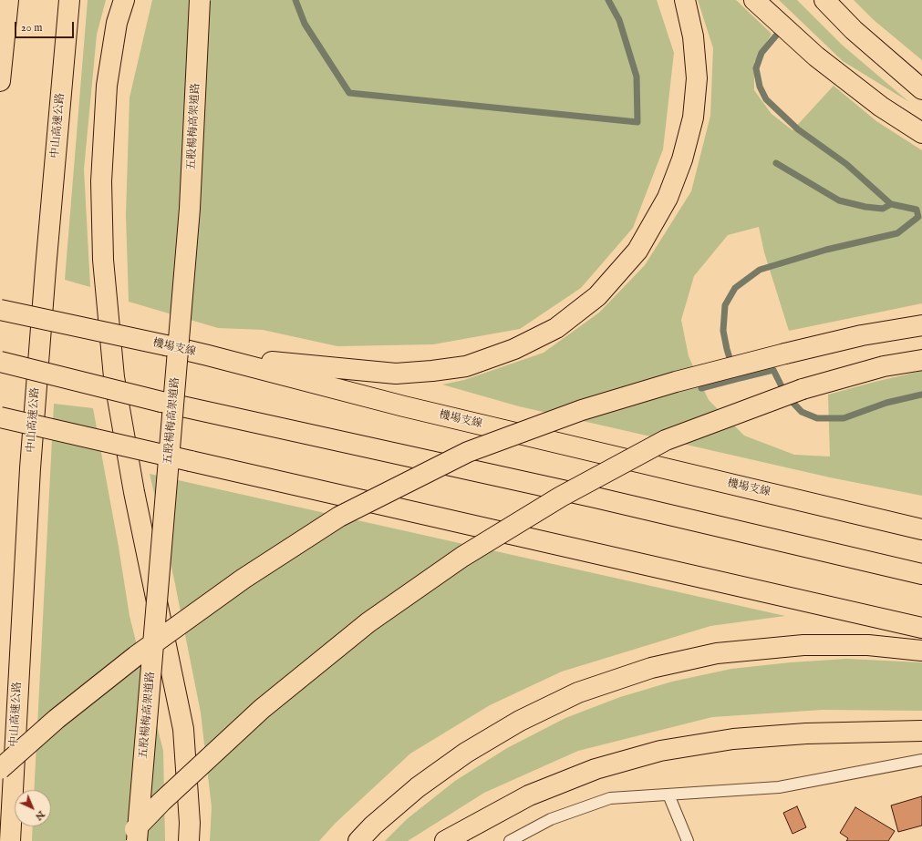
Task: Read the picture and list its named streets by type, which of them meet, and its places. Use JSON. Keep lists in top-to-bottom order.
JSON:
{
  "streets": {
    "highway": ["中山高速公路", "五股楊梅高架道路", "機場支線"]
  },
  "scale_bar": "20 m",
  "north": "bottom right"
}
